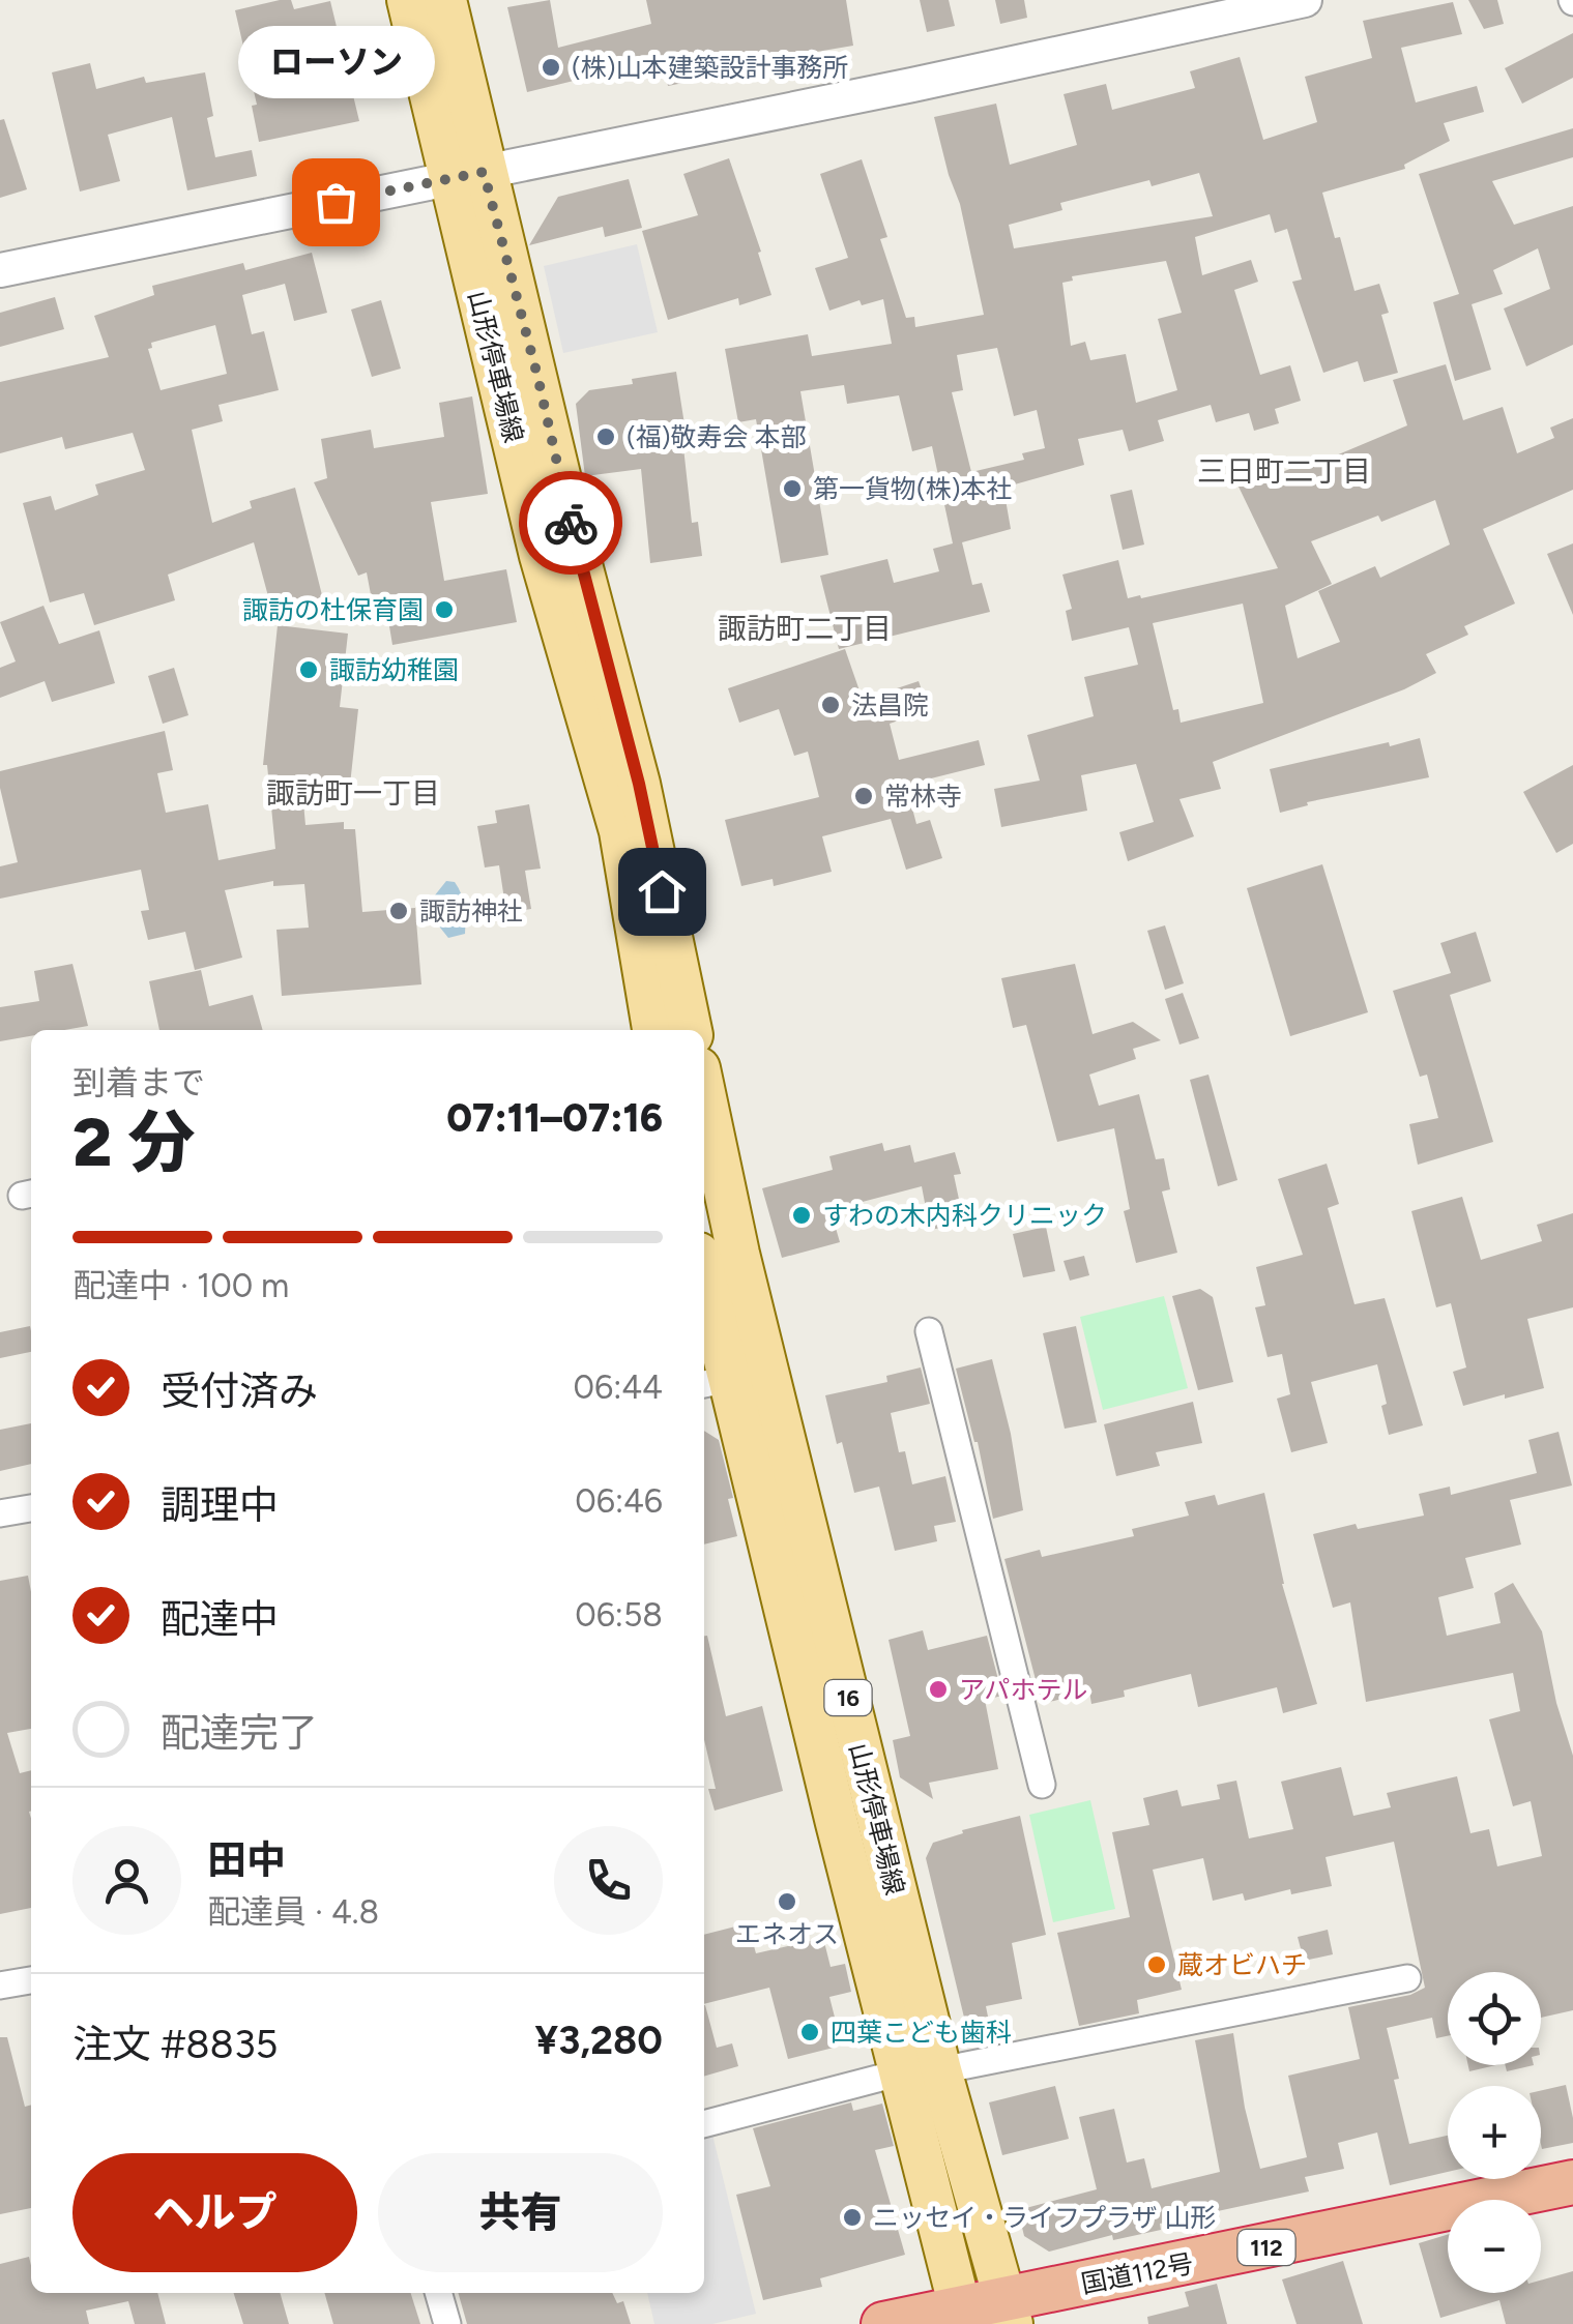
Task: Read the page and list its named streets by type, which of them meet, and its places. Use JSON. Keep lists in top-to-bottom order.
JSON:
{
  "streets": {
    "highway": ["112", "国道112号"],
    "main road": ["山形停車場線", "16"]
  },
  "crossings": [
    ["山形停車場線", "国道112号"]
  ],
  "districts": ["三日町二丁目", "諏訪町二丁目", "諏訪町一丁目"],
  "places": [
    "(株)山本建築設計事務所",
    "ローソン",
    "(福)敬寿会 本部",
    "第一貨物(株)本社",
    "諏訪の杜保育園",
    "諏訪幼稚園",
    "法昌院",
    "常林寺",
    "諏訪神社",
    "すわの木内科クリニック",
    "アパホテル",
    "エネオス",
    "蔵オビハチ",
    "四葉こども歯科",
    "ニッセイ・ライフプラザ 山形"
  ],
  "page": {
    "bubble": "ローソン",
    "heading": ["2 分", "到着まで", "07:11–07:16"],
    "panel": [
      "田中",
      "配達員 · 4.8",
      "注文 #8835",
      "¥3,280"
    ],
    "bar": "配達中 · 100 m",
    "list": [
      ["受付済み", "06:44"],
      ["調理中", "06:46"],
      ["配達中", "06:58"],
      "配達完了"
    ],
    "map_buttons": ["+", "−"],
    "buttons": ["ヘルプ", "共有"]
  }
}
